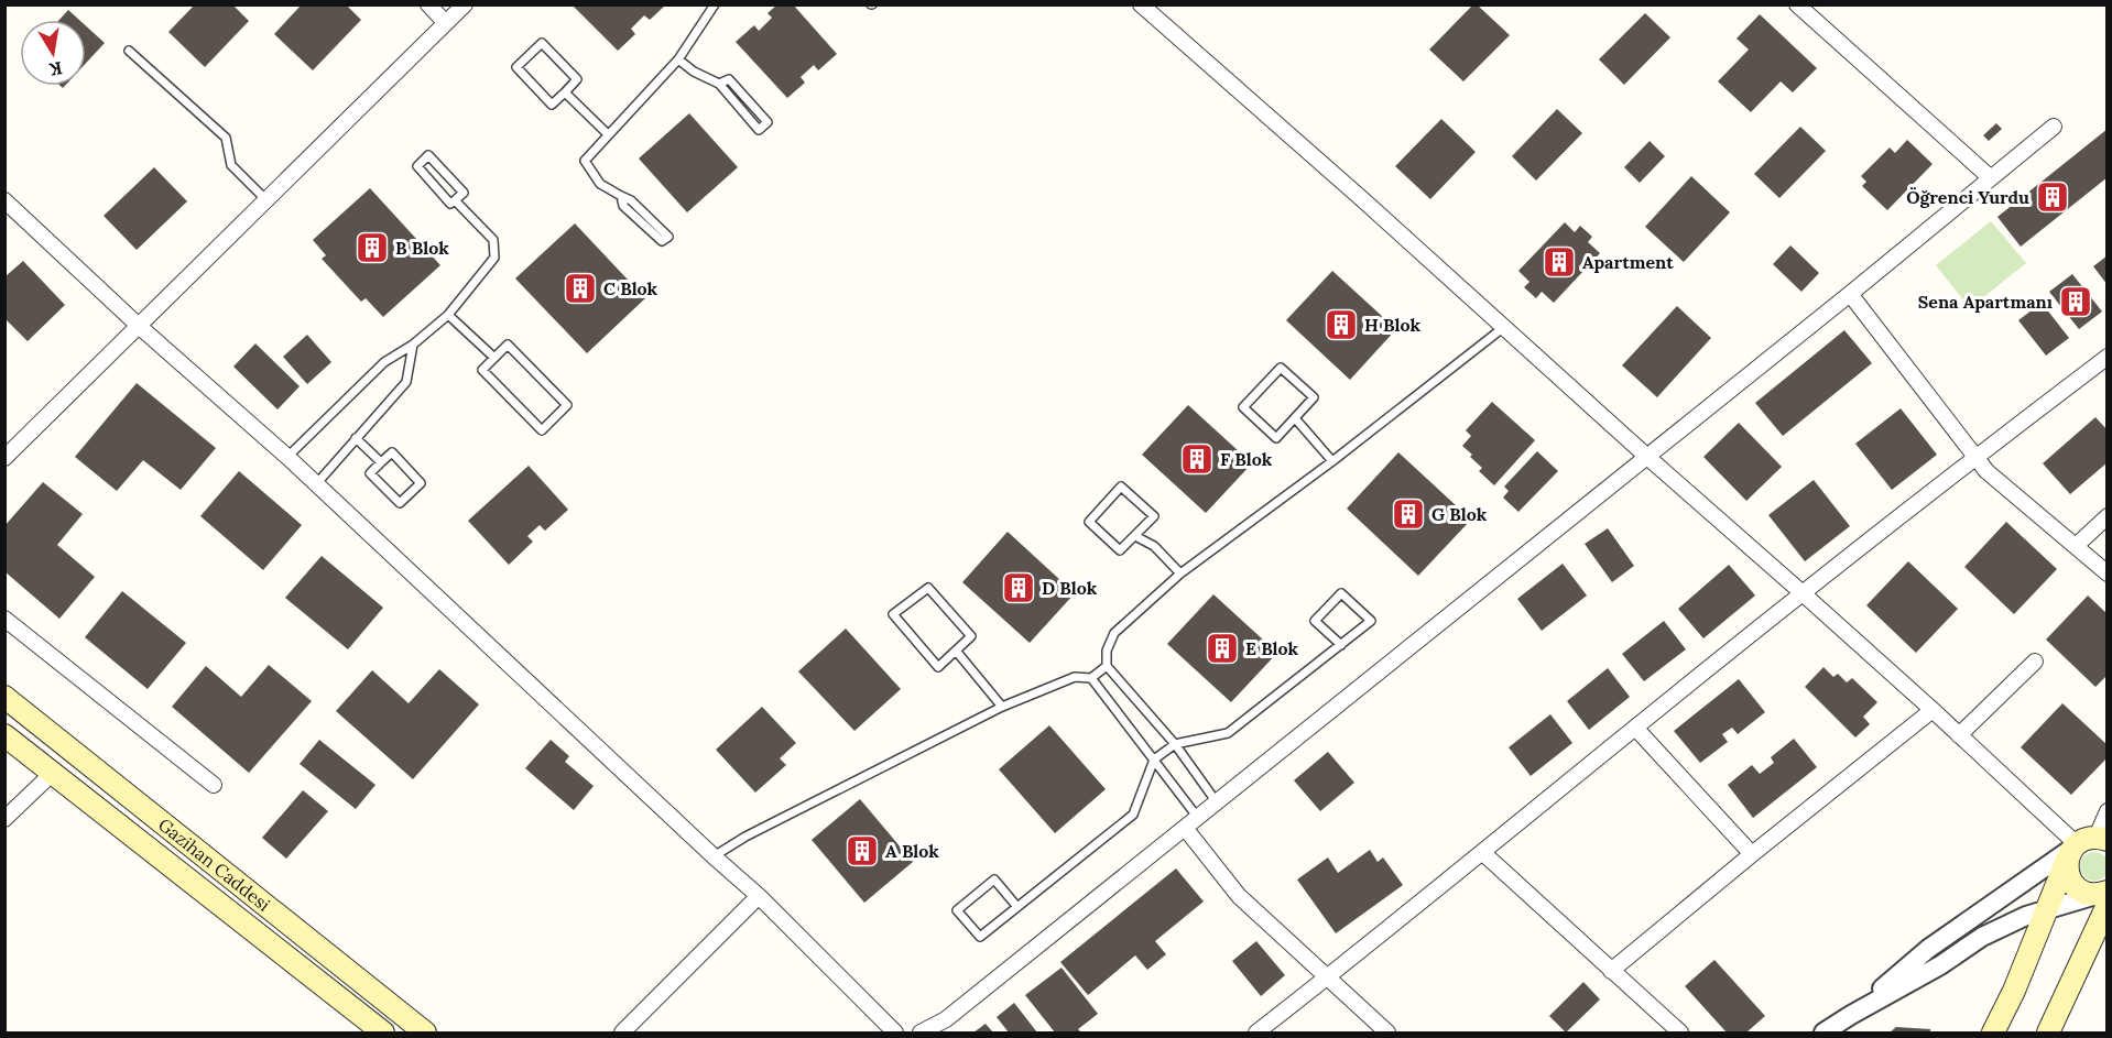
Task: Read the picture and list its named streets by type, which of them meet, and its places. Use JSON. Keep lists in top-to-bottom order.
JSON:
{
  "streets": {
    "main road": ["Gazihan Caddesi"]
  },
  "places": {
    "building": [
      "Öğrenci Yurdu",
      "B Blok",
      "Apartment",
      "C Blok",
      "Sena Apartmanı",
      "H Blok",
      "F Blok",
      "G Blok",
      "D Blok",
      "E Blok",
      "A Blok"
    ]
  },
  "north": "bottom"
}
